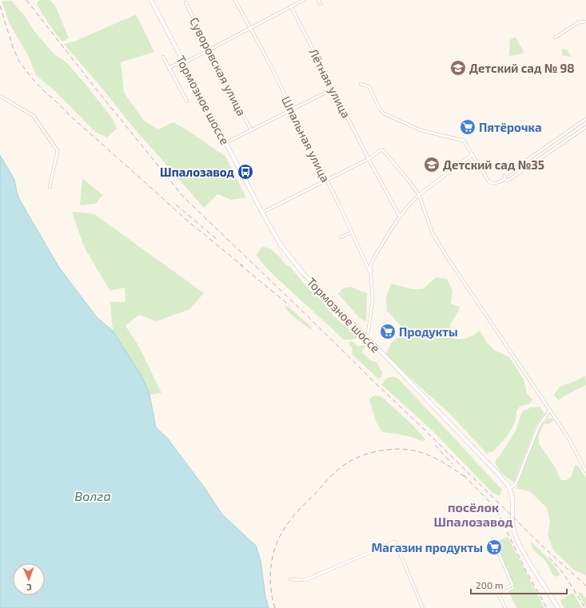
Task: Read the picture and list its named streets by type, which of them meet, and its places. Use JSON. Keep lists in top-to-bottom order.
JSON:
{
  "streets": {
    "street": [
      "Суворовская улица",
      "Лётная улица",
      "Тормозное шоссе",
      "Шпальная улица"
    ]
  },
  "crossings": [
    ["Тормозное шоссе", "Шпальная улица"]
  ],
  "districts": ["посёлок Шпалозавод"],
  "water": ["Волга"],
  "places": {
    "school or university": ["Детский сад № 98", "Детский сад №35"],
    "supermarket": ["Пятёрочка", "Продукты", "Магазин продукты"],
    "bus stop": ["Шпалозавод"]
  },
  "scale_bar": "200 m",
  "north": "bottom"
}
